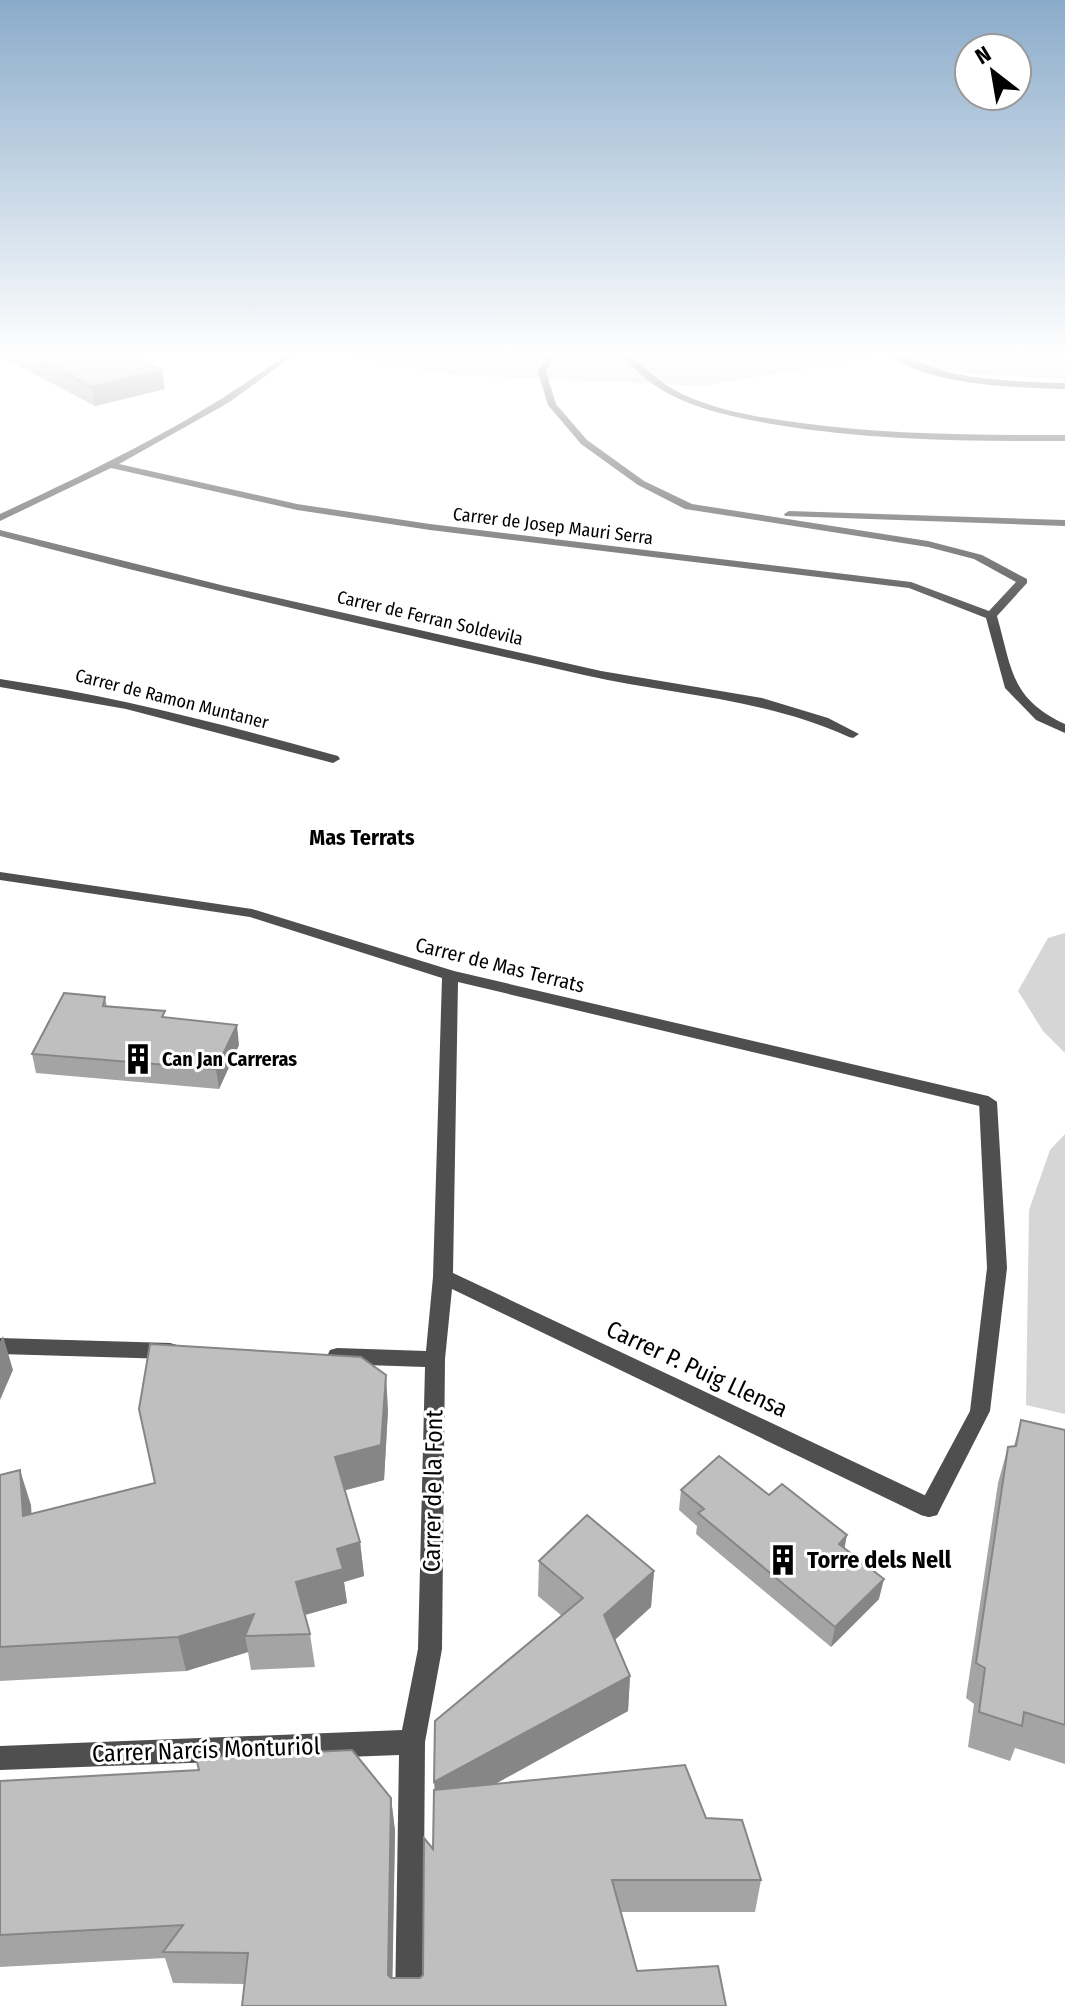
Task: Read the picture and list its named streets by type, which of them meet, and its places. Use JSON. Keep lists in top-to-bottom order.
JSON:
{
  "streets": {
    "street": [
      "Carrer de Josep Mauri Serra",
      "Carrer de Ferran Soldevila",
      "Carrer de Ramon Muntaner",
      "Carrer de Mas Terrats",
      "Carrer P. Puig Llensa",
      "Carrer de la Font",
      "Carrer Narcís Monturiol"
    ]
  },
  "crossings": [
    ["Carrer de Mas Terrats", "Carrer P. Puig Llensa"],
    ["Carrer de Mas Terrats", "Carrer de la Font"],
    ["Carrer P. Puig Llensa", "Carrer de la Font"],
    ["Carrer de la Font", "Carrer Narcís Monturiol"]
  ],
  "districts": ["Mas Terrats"],
  "places": {
    "building": ["Can Jan Carreras", "Torre dels Nell"]
  },
  "north": "top left"
}
